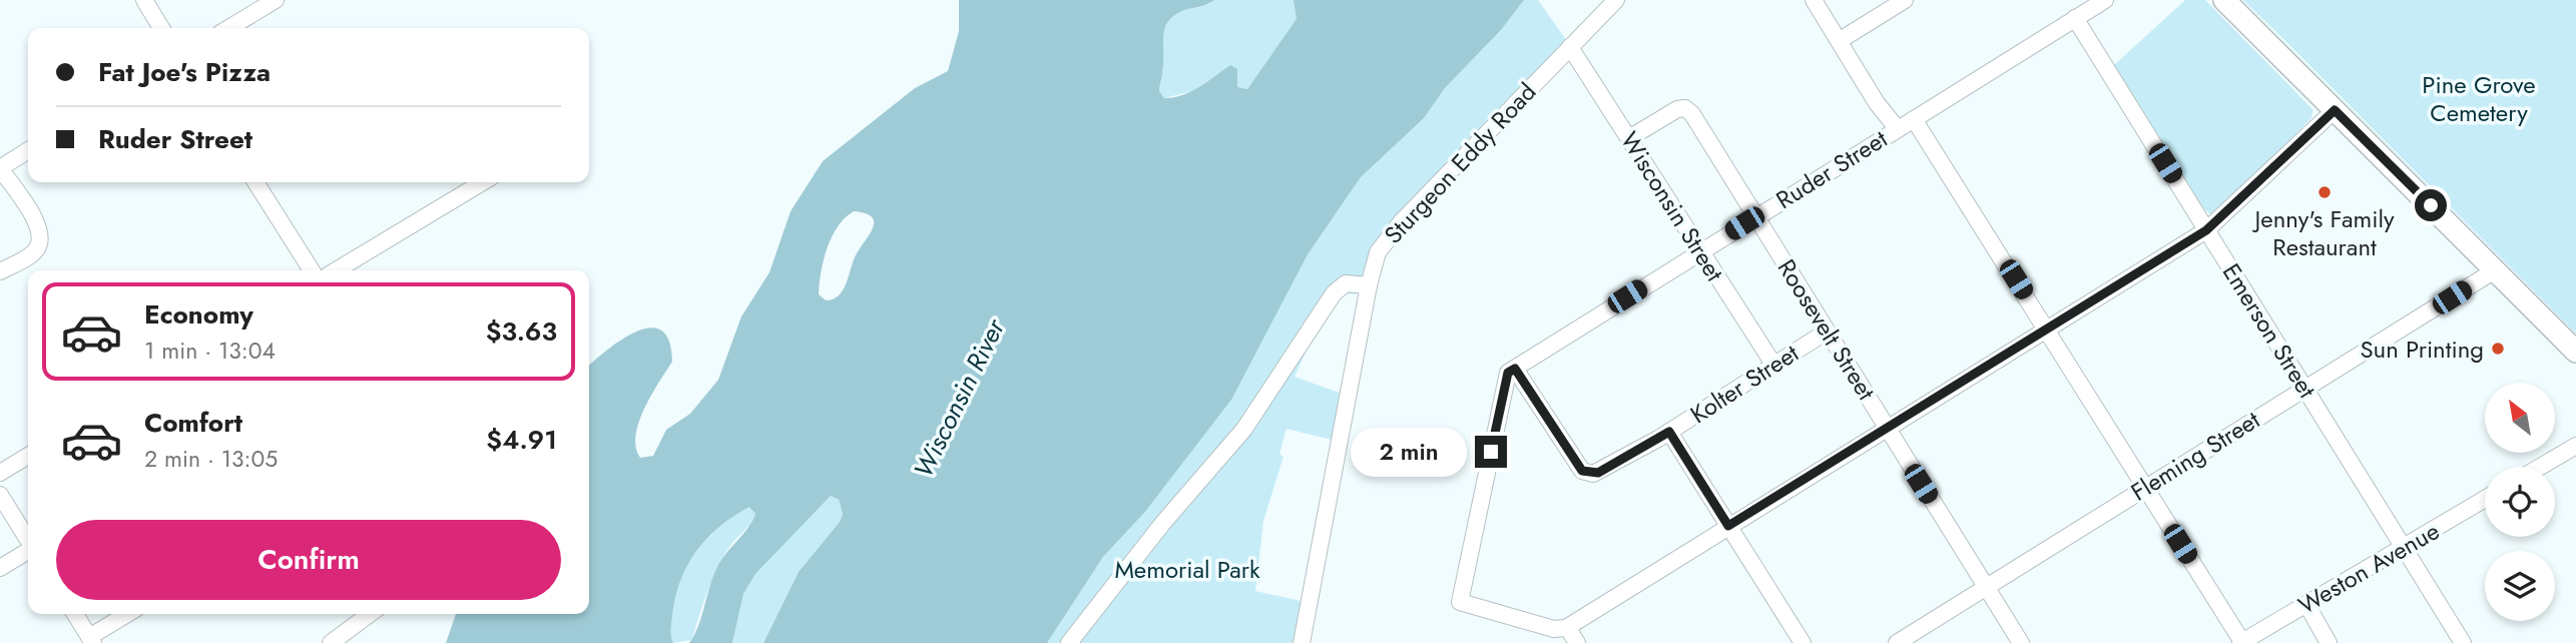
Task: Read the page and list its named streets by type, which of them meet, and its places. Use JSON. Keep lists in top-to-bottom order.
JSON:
{
  "streets": {
    "street": [
      "Sturgeon Eddy Road",
      "Ruder Street",
      "Wisconsin Street",
      "Roosevelt Street",
      "Emerson Street",
      "Kolter Street",
      "Fleming Street",
      "Weston Avenue"
    ]
  },
  "crossings": [
    ["Sturgeon Eddy Road", "Wisconsin Street"],
    ["Ruder Street", "Wisconsin Street"],
    ["Ruder Street", "Roosevelt Street"],
    ["Ruder Street", "Emerson Street"],
    ["Ruder Street", "Kolter Street"],
    ["Wisconsin Street", "Roosevelt Street"],
    ["Wisconsin Street", "Kolter Street"],
    ["Roosevelt Street", "Kolter Street"],
    ["Roosevelt Street", "Fleming Street"],
    ["Emerson Street", "Fleming Street"],
    ["Emerson Street", "Weston Avenue"]
  ],
  "water": ["Wisconsin River"],
  "parks": ["Pine Grove Cemetery", "Memorial Park"],
  "places": ["Jenny's Family Restaurant", "Sun Printing"],
  "north": "top left",
  "page": {
    "banner": ["Fat Joe's Pizza", "Ruder Street"],
    "list": [
      {
        "name": "Economy",
        "note": "1 min · 13:04",
        "value": "$3.63"
      },
      {
        "name": "Comfort",
        "note": "2 min · 13:05",
        "value": "$4.91"
      }
    ],
    "bubble": "2 min",
    "buttons": "Confirm"
  }
}
